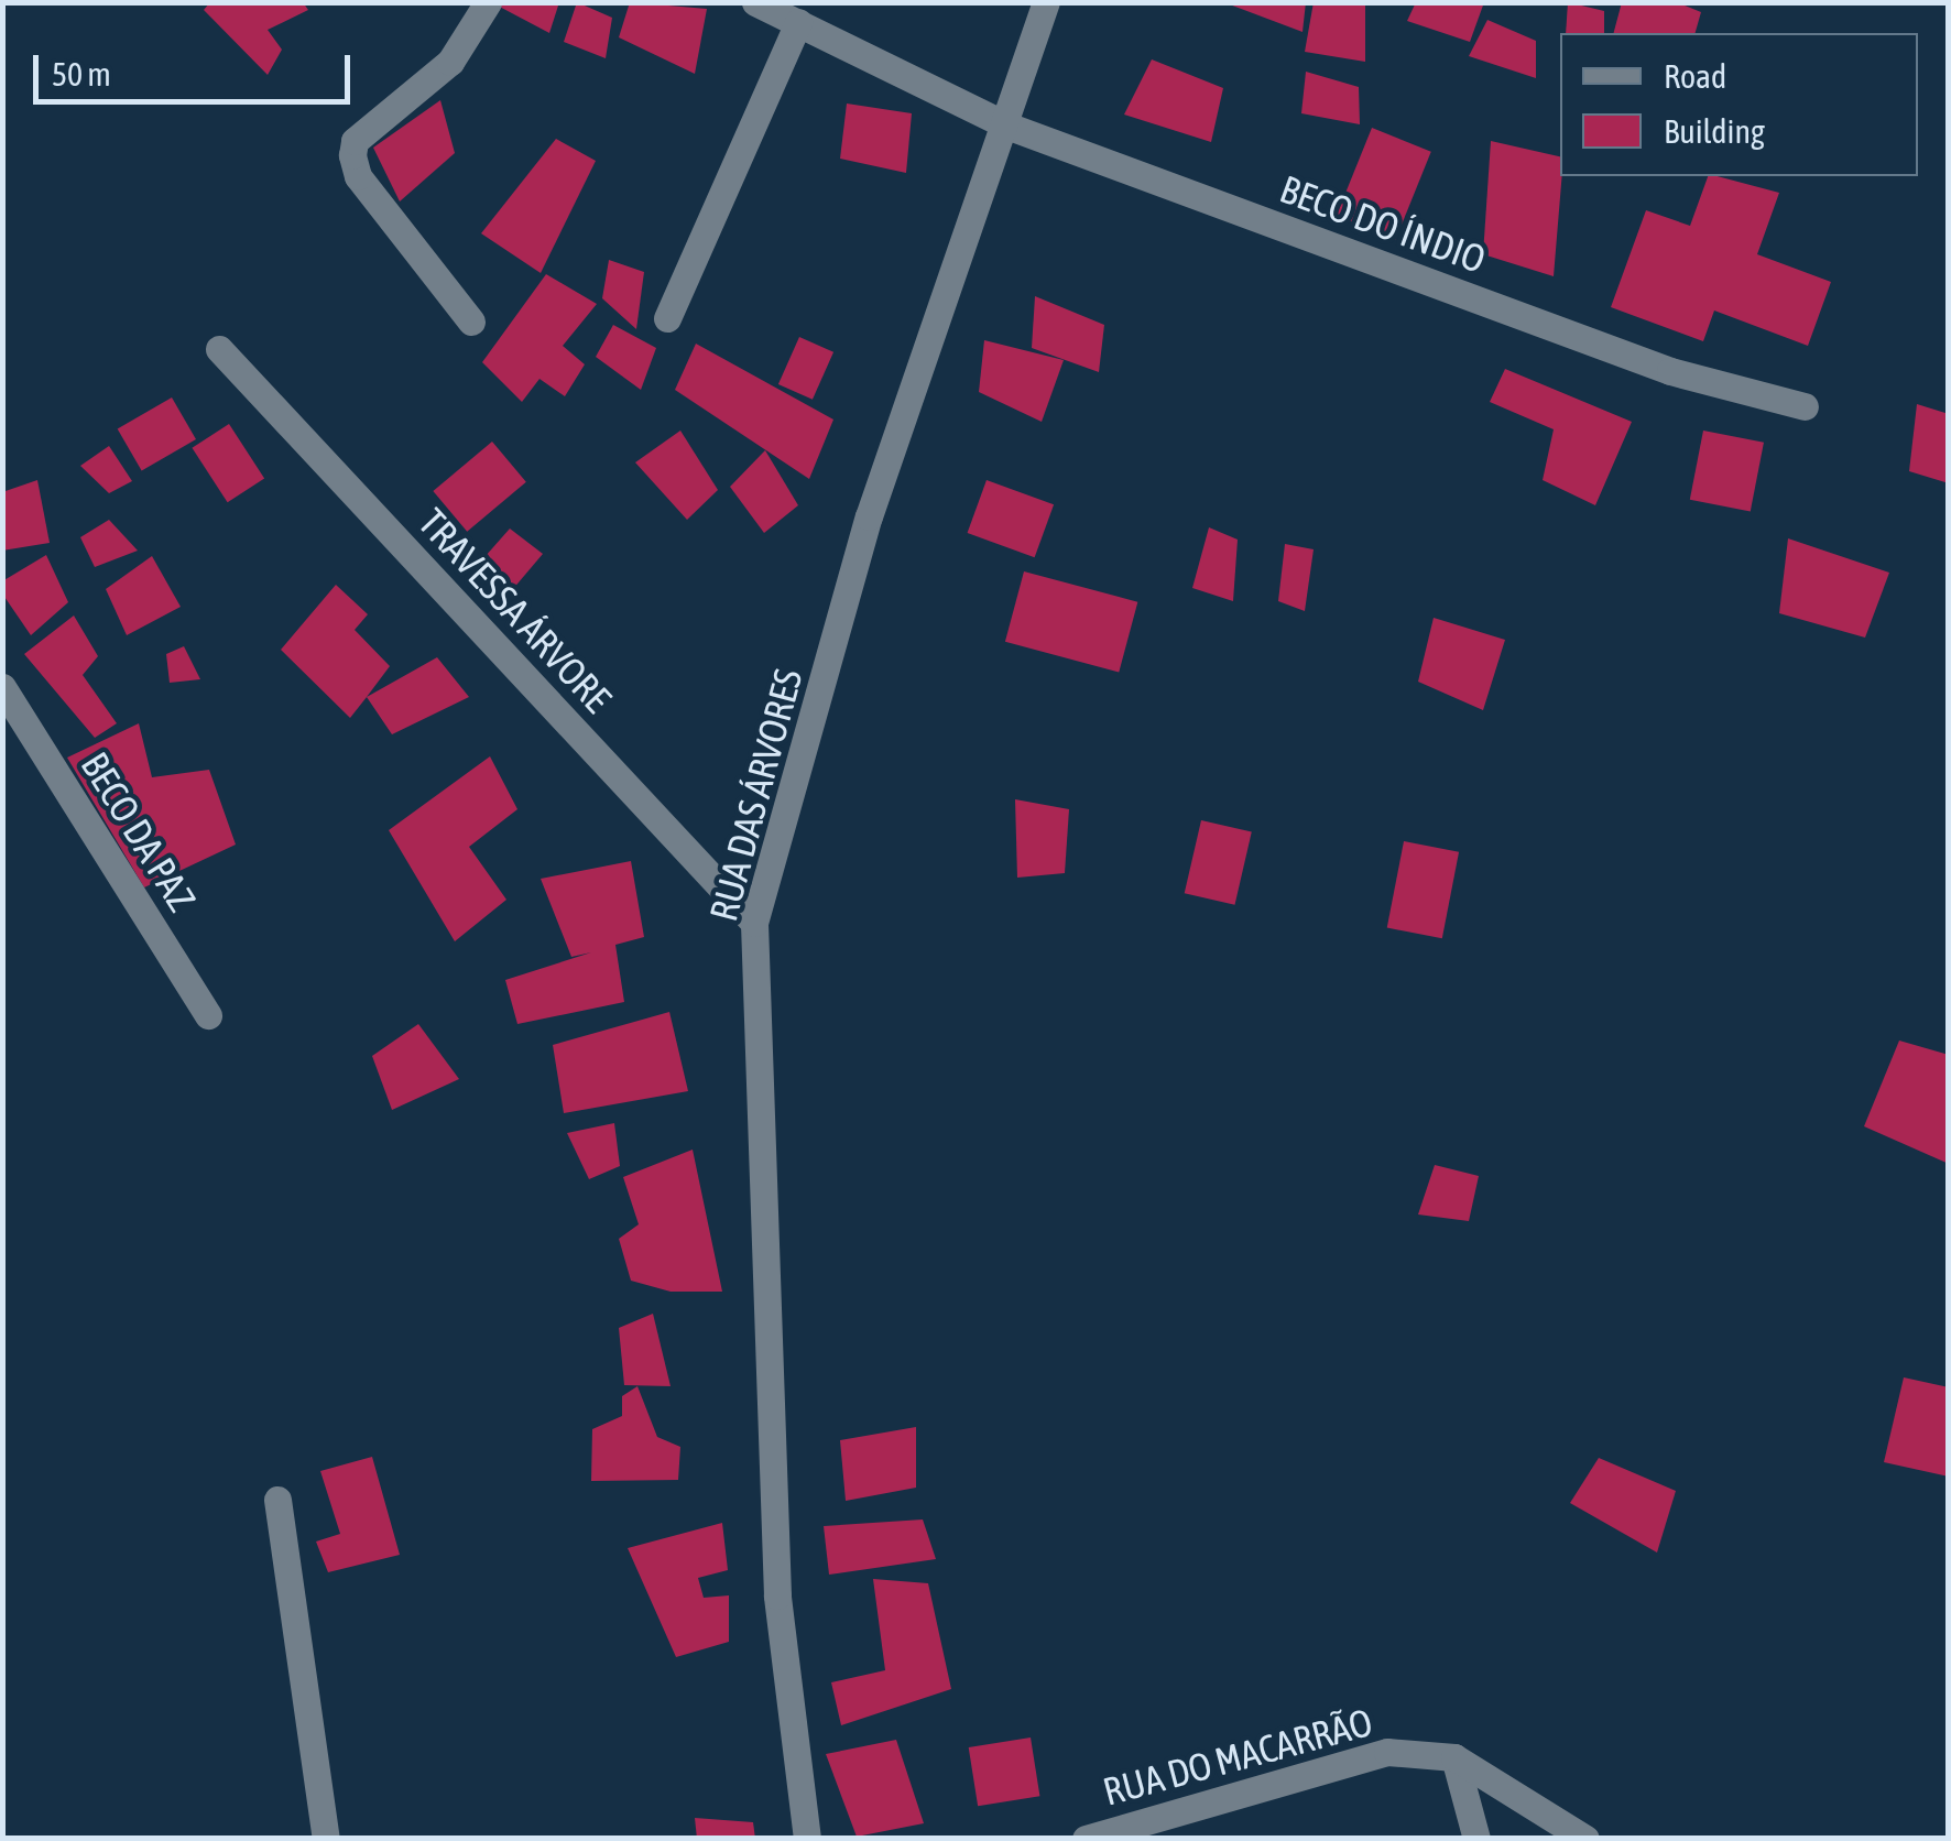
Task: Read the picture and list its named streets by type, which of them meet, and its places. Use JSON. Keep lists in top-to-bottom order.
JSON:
{
  "streets": {
    "street": [
      "BECO DO ÍNDIO",
      "TRAVESSA ÁRVORE",
      "RUA DAS ÁRVORES",
      "BECO DA PAZ",
      "RUA DO MACARRÃO"
    ]
  },
  "crossings": [
    ["BECO DO ÍNDIO", "RUA DAS ÁRVORES"],
    ["TRAVESSA ÁRVORE", "RUA DAS ÁRVORES"]
  ],
  "legend": ["Road", "Building"],
  "scale_bar": "50 m"
}
